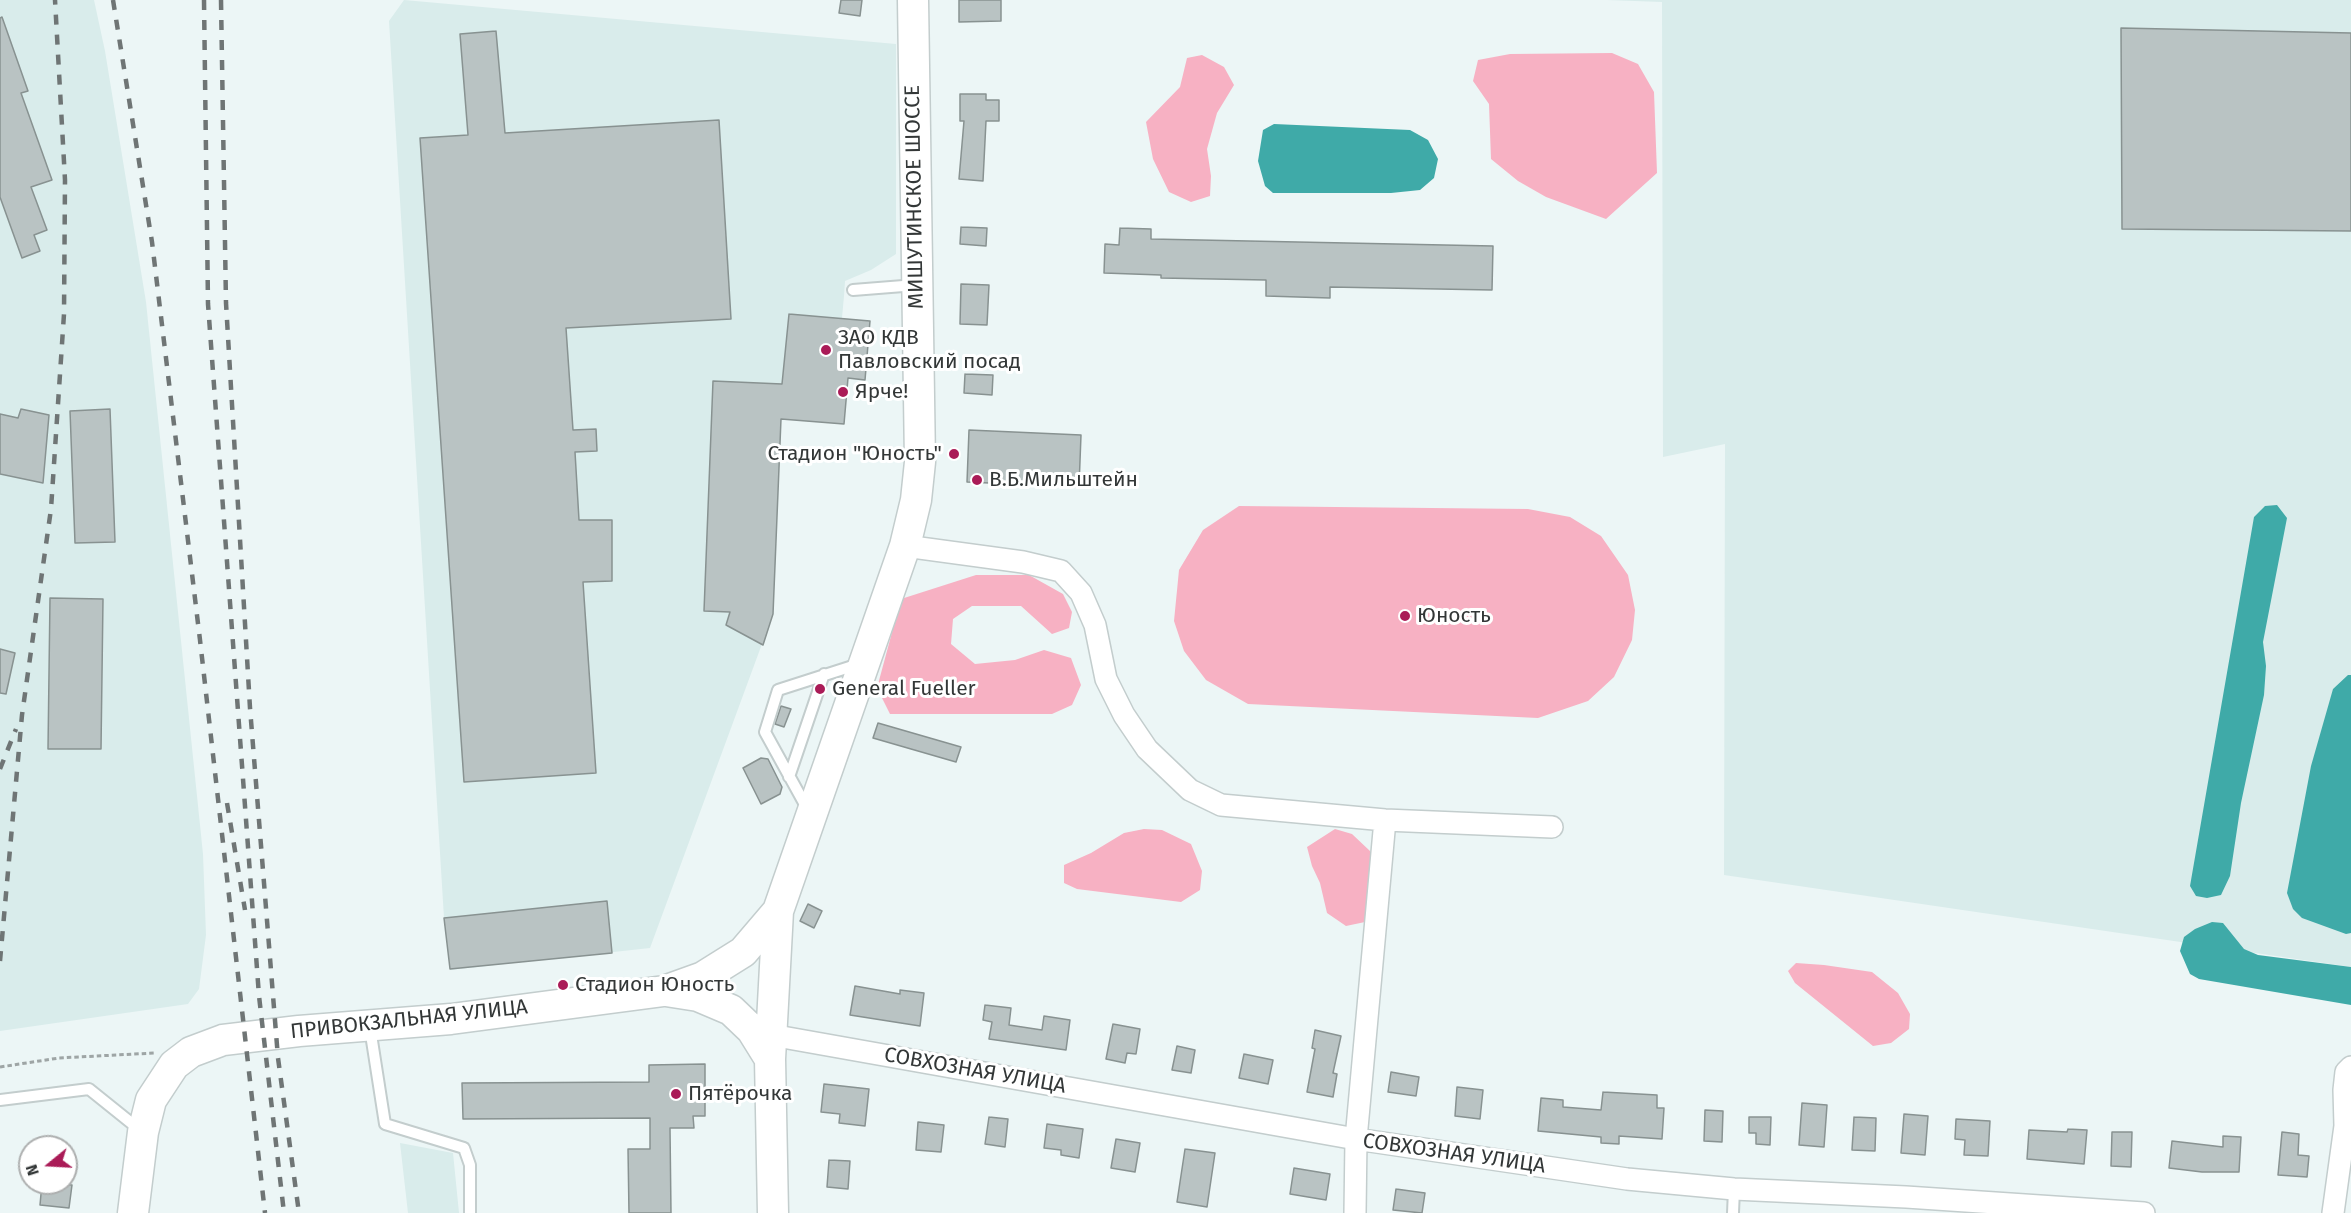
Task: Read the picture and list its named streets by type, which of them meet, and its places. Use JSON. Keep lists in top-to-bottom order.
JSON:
{
  "streets": {
    "main road": ["МИШУТИНСКОЕ ШОССЕ", "ПРИВОКЗАЛЬНАЯ УЛИЦА"],
    "street": ["СОВХОЗНАЯ УЛИЦА"]
  },
  "crossings": [
    ["МИШУТИНСКОЕ ШОССЕ", "ПРИВОКЗАЛЬНАЯ УЛИЦА"]
  ],
  "places": [
    "ЗАО КДВ Павловский посад",
    "Ярче!",
    "Стадион \"Юность\"",
    "В.Б.Мильштейн",
    "Юность",
    "General Fueller",
    "Стадион Юность",
    "Пятёрочка"
  ],
  "north": "left"
}
